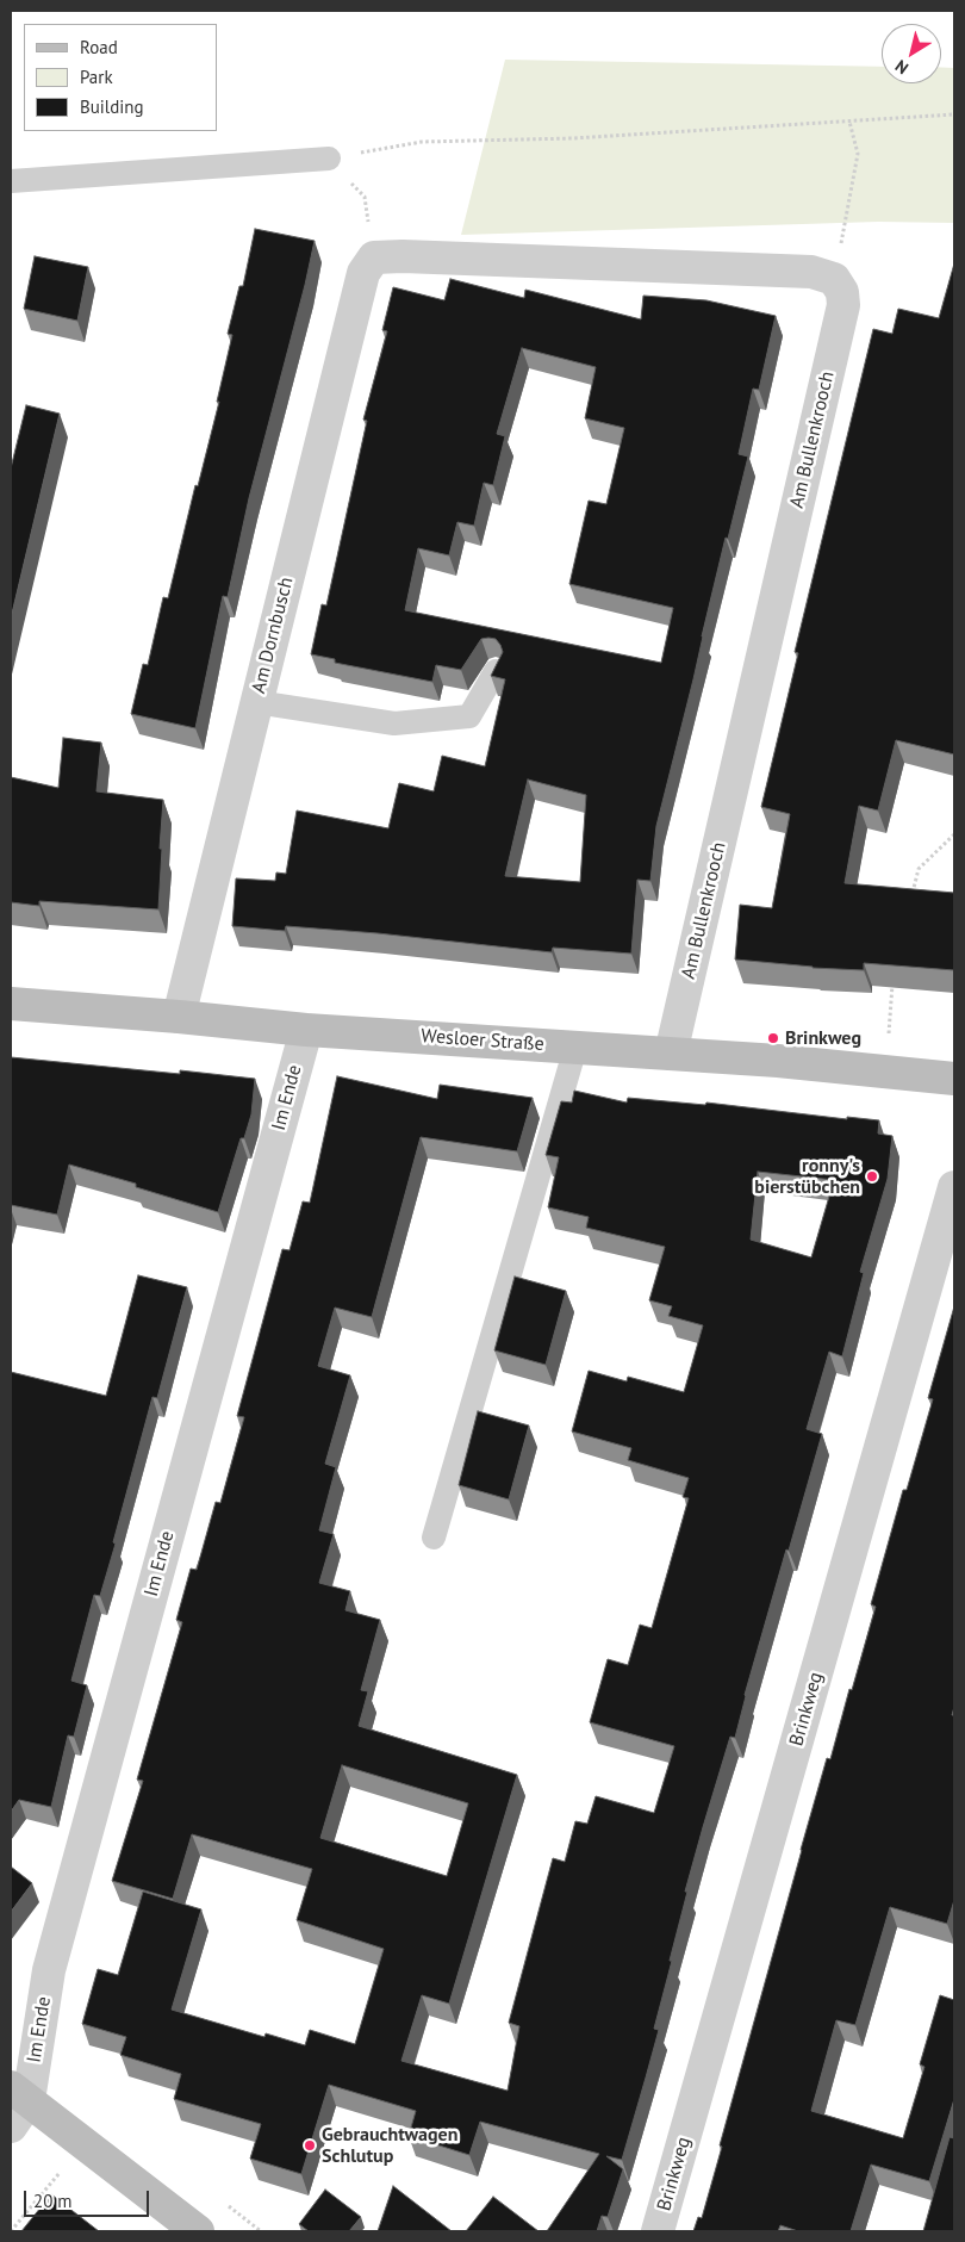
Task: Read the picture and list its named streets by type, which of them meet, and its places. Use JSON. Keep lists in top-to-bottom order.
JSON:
{
  "streets": {
    "street": [
      "Am Bullenkrooch",
      "Am Dornbusch",
      "Wesloer Straße",
      "Im Ende",
      "Brinkweg"
    ]
  },
  "crossings": [
    ["Am Bullenkrooch", "Wesloer Straße"],
    ["Am Dornbusch", "Wesloer Straße"],
    ["Wesloer Straße", "Im Ende"]
  ],
  "places": ["Brinkweg", "ronny's bierstübchen", "Gebrauchtwagen Schlutup"],
  "legend": ["Road", "Park", "Building"],
  "scale_bar": "20 m",
  "north": "bottom left"
}
